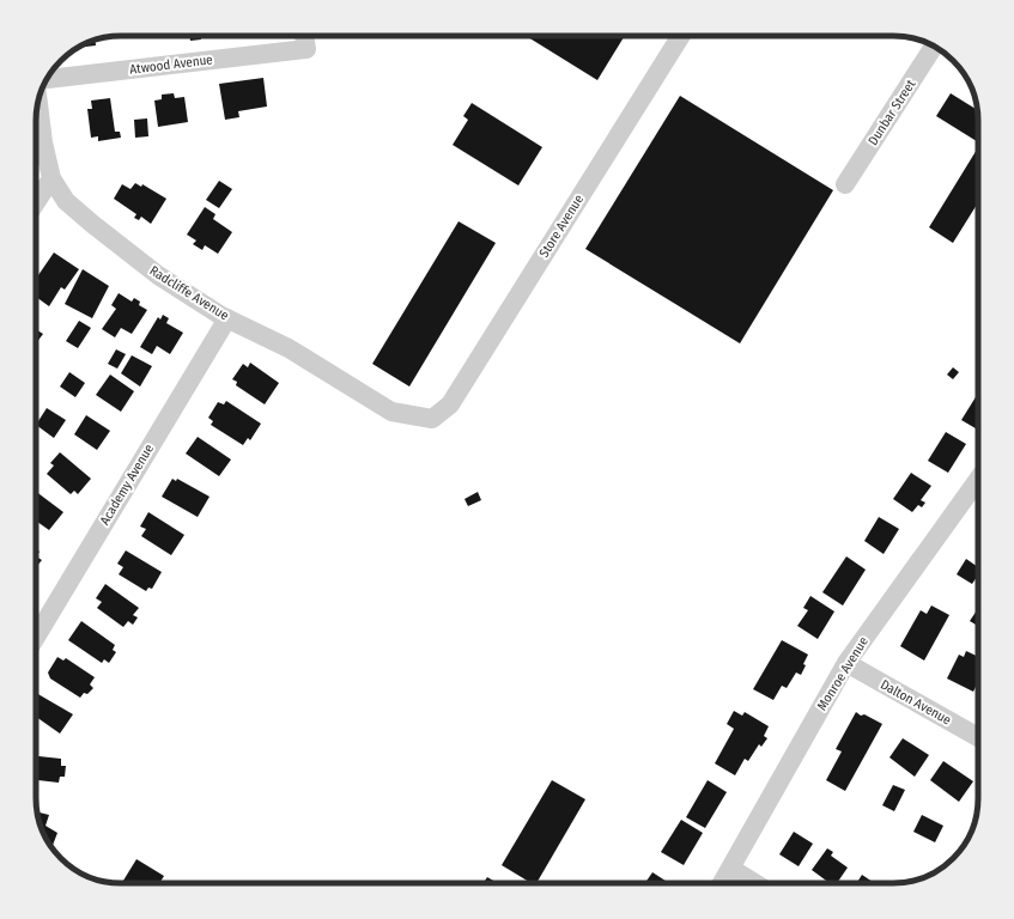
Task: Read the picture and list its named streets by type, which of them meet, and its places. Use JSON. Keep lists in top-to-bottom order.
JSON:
{
  "streets": {
    "street": [
      "Atwood Avenue",
      "Dunbar Street",
      "Store Avenue",
      "Radcliffe Avenue",
      "Academy Avenue",
      "Monroe Avenue",
      "Dalton Avenue"
    ]
  },
  "crossings": [
    ["Store Avenue", "Radcliffe Avenue"],
    ["Radcliffe Avenue", "Academy Avenue"],
    ["Monroe Avenue", "Dalton Avenue"]
  ]
}
